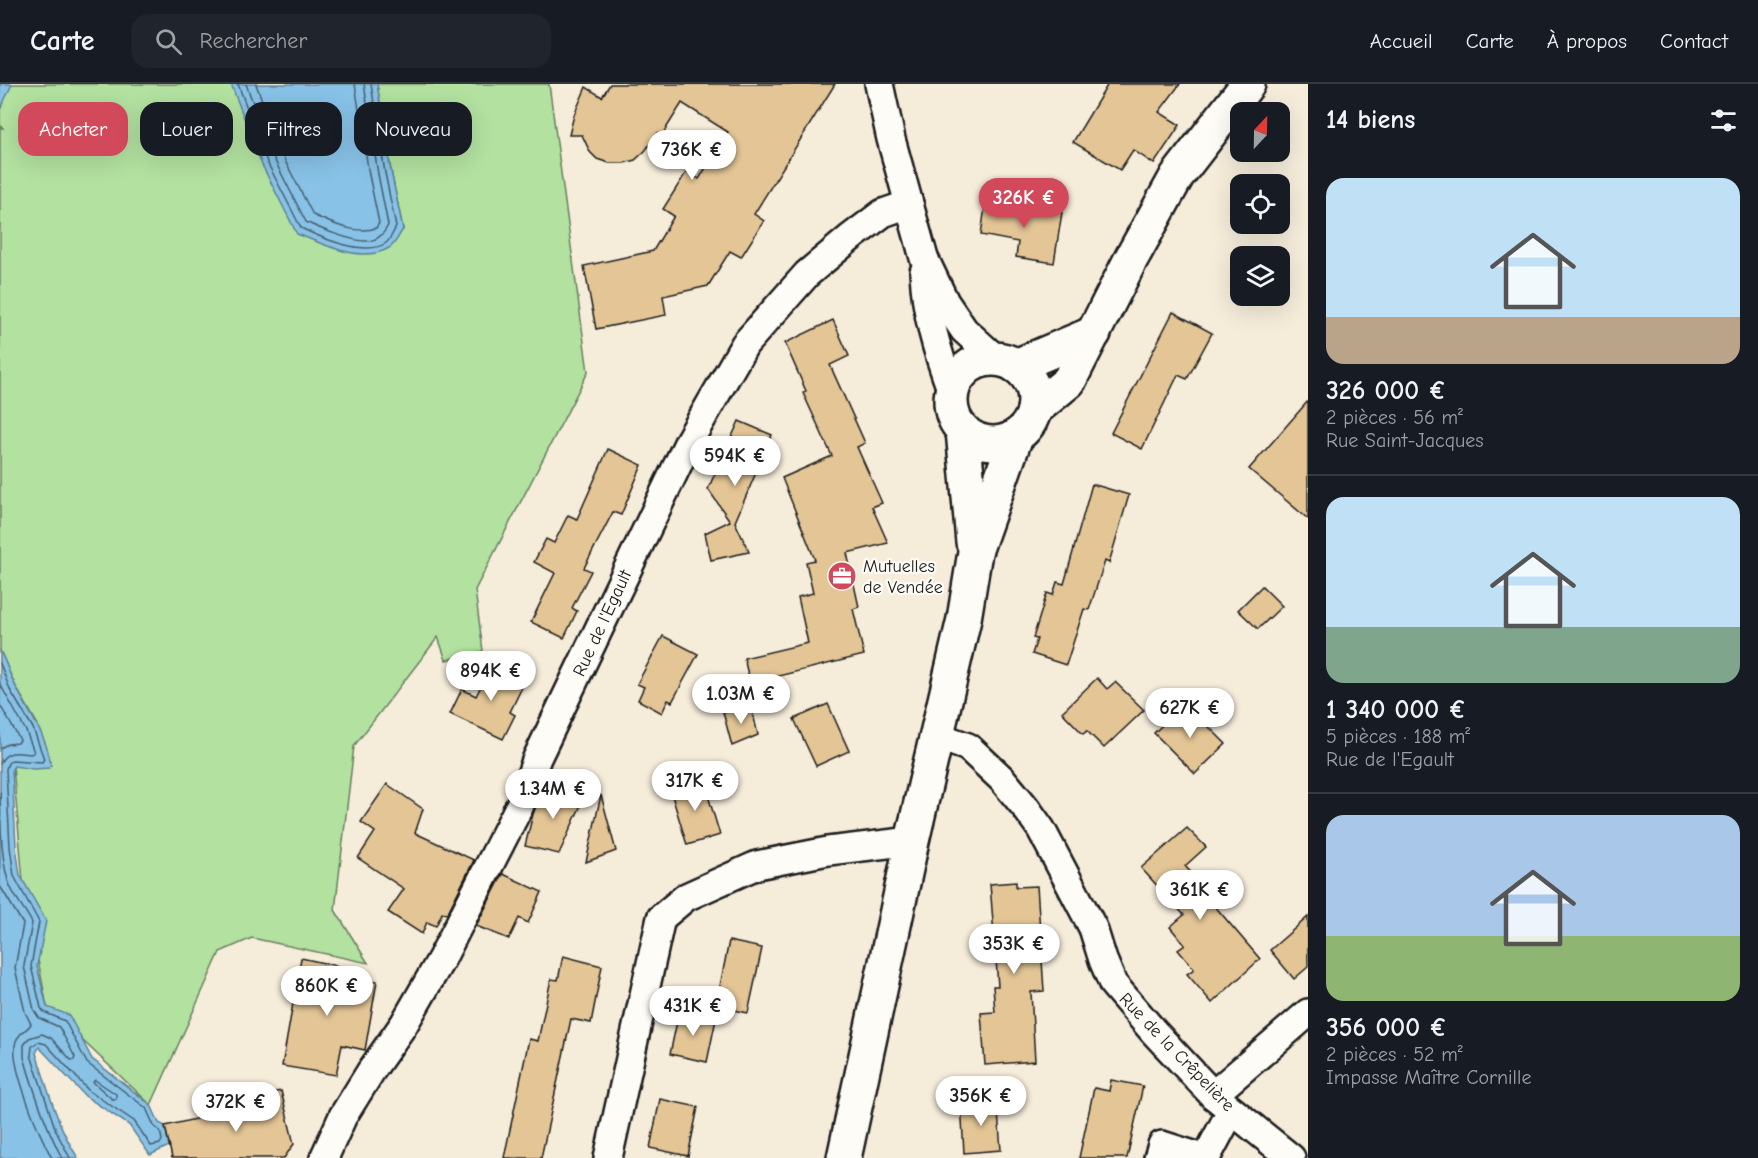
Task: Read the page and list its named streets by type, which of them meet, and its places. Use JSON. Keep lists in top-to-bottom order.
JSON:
{
  "streets": {
    "street": ["Rue de l'Egault", "Rue de la Crêpelière"]
  },
  "places": {
    "office": ["Mutuelles de Vendée"]
  },
  "north": "top",
  "page": {
    "header": "Carte",
    "search": "Rechercher",
    "nav": [
      "Accueil",
      "Carte",
      "À propos",
      "Contact"
    ],
    "heading": "14 biens",
    "chip": [
      "Acheter",
      "Louer",
      "Filtres",
      "Nouveau"
    ],
    "price": [
      "736K €",
      "326K €",
      "594K €",
      "894K €",
      "1.03M €",
      "627K €",
      "317K €",
      "1.34M €",
      "361K €",
      "353K €",
      "860K €",
      "431K €",
      "356K €",
      "372K €"
    ],
    "list": [
      {
        "name": "326 000 €",
        "note": "2 pièces · 56 m² · Rue Saint-Jacques"
      },
      {
        "name": "1 340 000 €",
        "note": "5 pièces · 188 m² · Rue de l'Egault"
      },
      {
        "name": "356 000 €",
        "note": "2 pièces · 52 m² · Impasse Maître Cornille"
      }
    ]
  }
}
